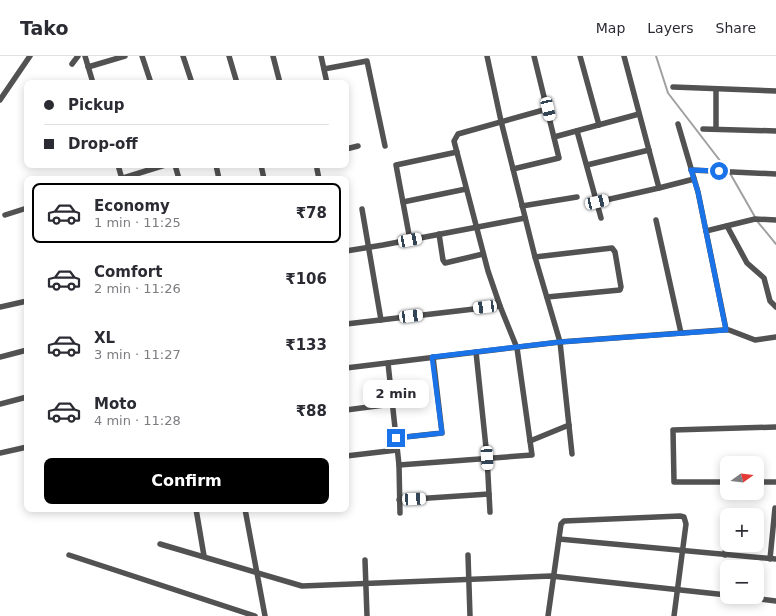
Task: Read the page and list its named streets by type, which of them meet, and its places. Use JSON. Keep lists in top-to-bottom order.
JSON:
{
  "north": "right",
  "page": {
    "header": "Tako",
    "nav": ["Map", "Layers", "Share"],
    "banner": ["Pickup", "Drop-off"],
    "list": [
      {
        "name": "Economy",
        "note": "1 min · 11:25",
        "value": "₹78"
      },
      {
        "name": "Comfort",
        "note": "2 min · 11:26",
        "value": "₹106"
      },
      {
        "name": "XL",
        "note": "3 min · 11:27",
        "value": "₹133"
      },
      {
        "name": "Moto",
        "note": "4 min · 11:28",
        "value": "₹88"
      }
    ],
    "bubble": "2 min",
    "buttons": "Confirm",
    "map_buttons": ["+", "−"]
  }
}
